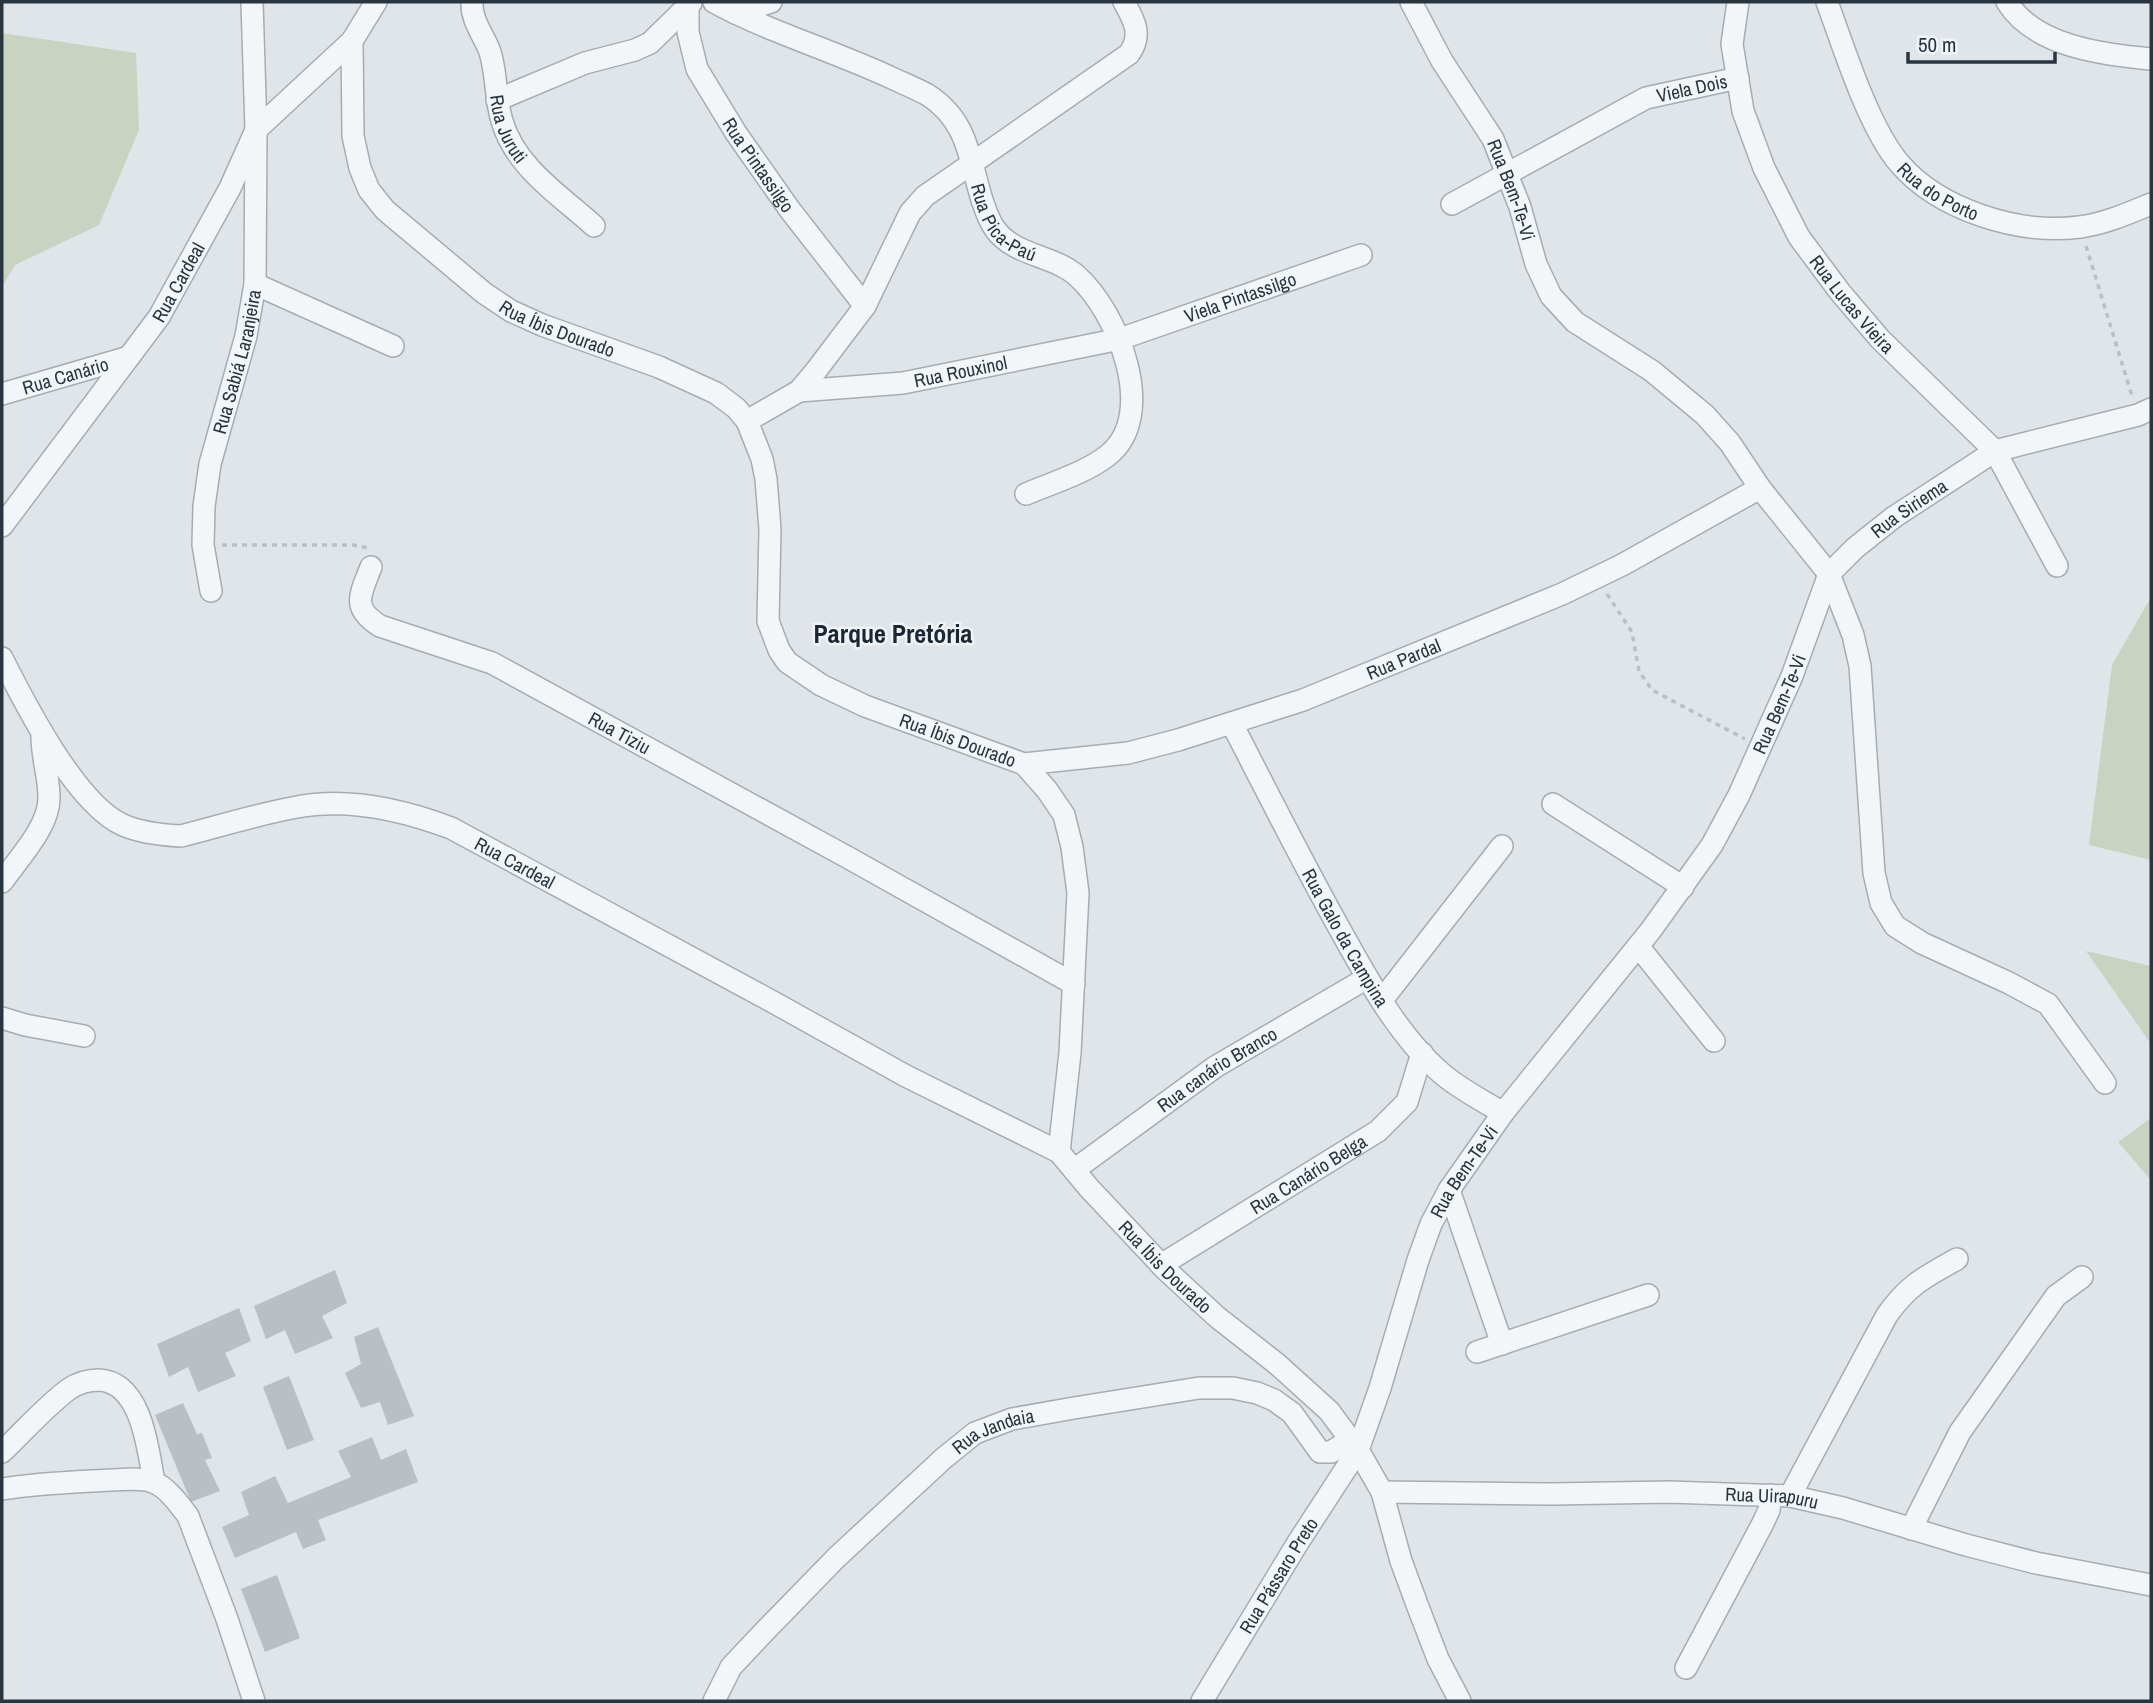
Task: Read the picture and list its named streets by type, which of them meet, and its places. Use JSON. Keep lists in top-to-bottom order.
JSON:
{
  "streets": {
    "street": [
      "Viela Dois",
      "Rua Juruti",
      "Rua Pintassilgo",
      "Rua do Porto",
      "Rua Bem-Te-Vi",
      "Rua Pica-Paú",
      "Rua Cardeal",
      "Viela Pintassilgo",
      "Rua Lucas Vieira",
      "Rua Íbis Dourado",
      "Rua Sabiá Laranjeira",
      "Rua Rouxinol",
      "Rua Canário",
      "Rua Siriema",
      "Rua Pardal",
      "Rua Tiziu",
      "Rua Galo da Campina",
      "Rua canário Branco",
      "Rua Canário Belga",
      "Rua Jandaia",
      "Rua Uirapuru",
      "Rua Pássaro Preto"
    ]
  },
  "crossings": [
    ["Viela Dois", "Rua Bem-Te-Vi"],
    ["Viela Dois", "Rua Lucas Vieira"],
    ["Rua Bem-Te-Vi", "Rua Íbis Dourado"],
    ["Rua Bem-Te-Vi", "Rua Siriema"],
    ["Rua Bem-Te-Vi", "Rua Pardal"],
    ["Rua Bem-Te-Vi", "Rua Galo da Campina"],
    ["Rua Bem-Te-Vi", "Rua Jandaia"],
    ["Rua Bem-Te-Vi", "Rua Pássaro Preto"],
    ["Rua Pica-Paú", "Viela Pintassilgo"],
    ["Rua Pica-Paú", "Rua Rouxinol"],
    ["Rua Cardeal", "Rua Íbis Dourado"],
    ["Rua Cardeal", "Rua Sabiá Laranjeira"],
    ["Rua Cardeal", "Rua Canário"],
    ["Viela Pintassilgo", "Rua Rouxinol"],
    ["Rua Lucas Vieira", "Rua Siriema"],
    ["Rua Íbis Dourado", "Rua Pardal"],
    ["Rua Íbis Dourado", "Rua Tiziu"],
    ["Rua Íbis Dourado", "Rua canário Branco"],
    ["Rua Íbis Dourado", "Rua Canário Belga"],
    ["Rua Íbis Dourado", "Rua Jandaia"],
    ["Rua Íbis Dourado", "Rua Uirapuru"],
    ["Rua Íbis Dourado", "Rua Pássaro Preto"],
    ["Rua Pardal", "Rua Galo da Campina"],
    ["Rua Galo da Campina", "Rua canário Branco"],
    ["Rua Galo da Campina", "Rua Canário Belga"],
    ["Rua Jandaia", "Rua Pássaro Preto"]
  ],
  "districts": ["Parque Pretória"],
  "scale_bar": "50 m"
}
